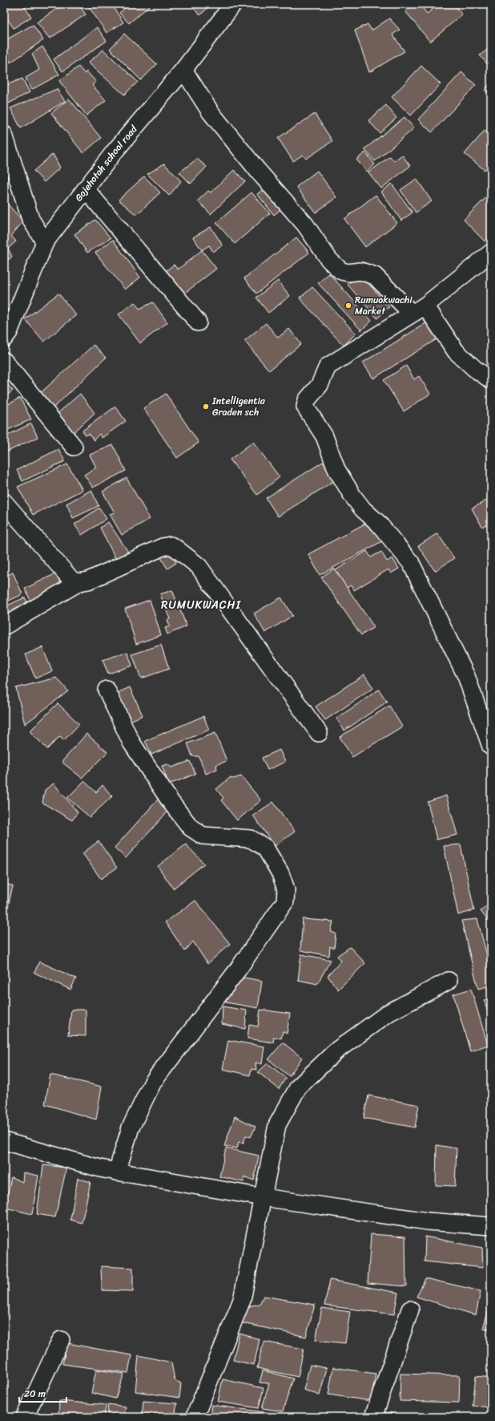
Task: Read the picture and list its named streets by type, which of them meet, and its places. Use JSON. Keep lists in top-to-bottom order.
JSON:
{
  "streets": {
    "street": ["Gojehotah school road"]
  },
  "districts": ["RUMUKWACHI"],
  "places": ["Rumuokwachi Market", "Intelligentia Graden sch"],
  "scale_bar": "20 m"
}
